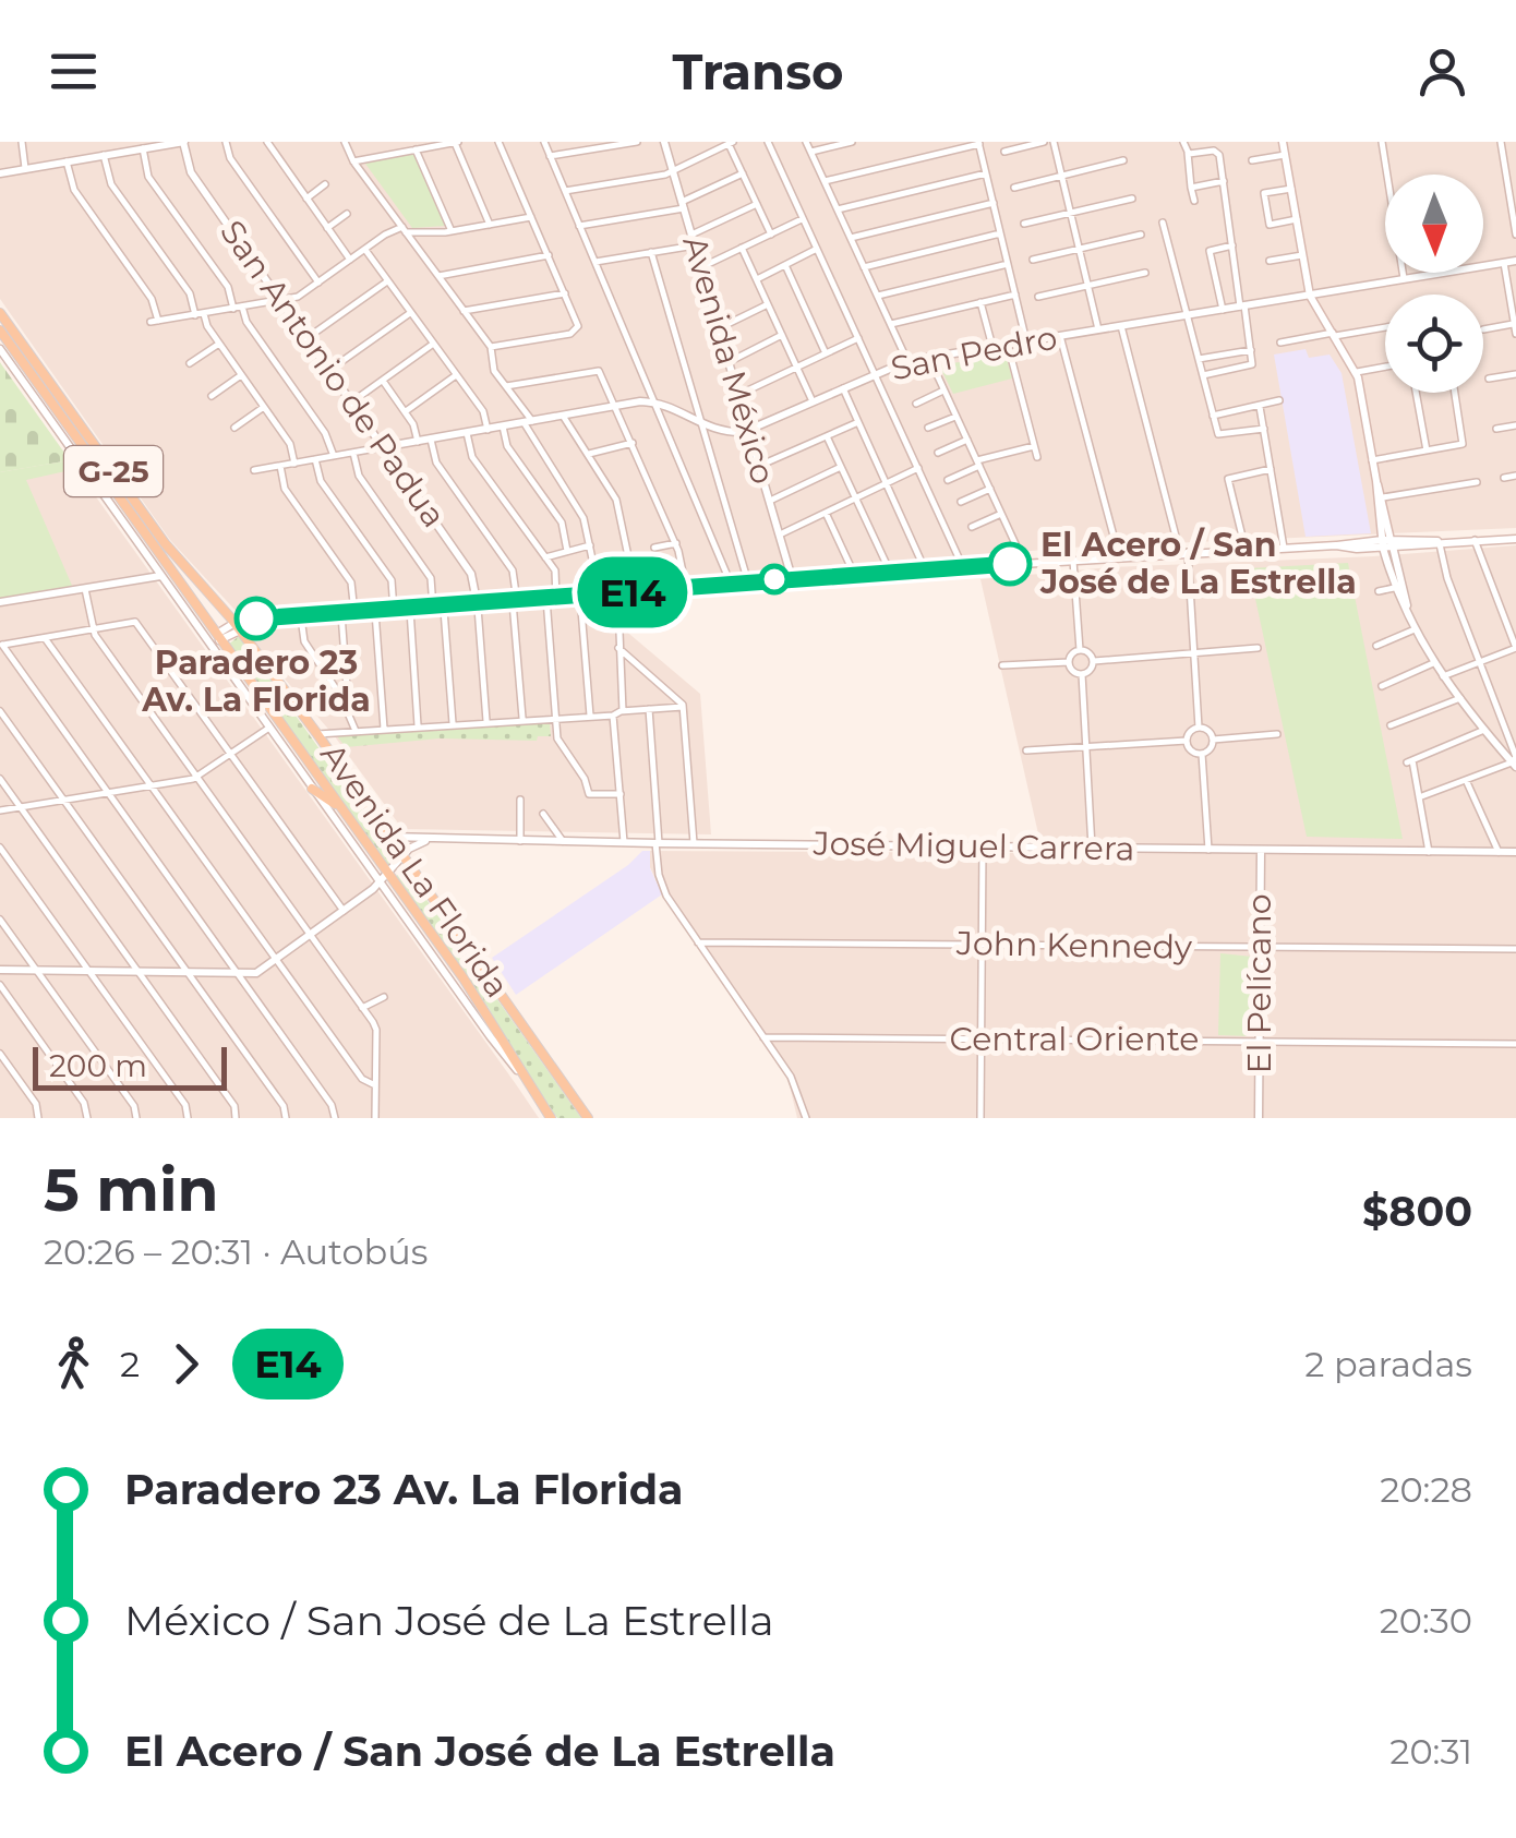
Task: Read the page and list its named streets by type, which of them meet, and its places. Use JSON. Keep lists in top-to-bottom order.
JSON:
{
  "streets": {
    "main road": ["G-25", "Avenida La Florida"],
    "street": [
      "San Pedro",
      "Avenida México",
      "San Antonio de Padua",
      "José Miguel Carrera",
      "John Kennedy",
      "El Pelícano",
      "Central Oriente"
    ]
  },
  "crossings": [
    ["San Pedro", "Avenida México"],
    ["G-25", "José Miguel Carrera"],
    ["José Miguel Carrera", "Avenida La Florida"],
    ["José Miguel Carrera", "El Pelícano"],
    ["John Kennedy", "El Pelícano"],
    ["El Pelícano", "Central Oriente"]
  ],
  "places": ["El Acero / San José de La Estrella", "Paradero 23 Av. La Florida"],
  "lines": ["bus line E14"],
  "scale_bar": "200 m",
  "north": "bottom",
  "page": {
    "header": "Transo",
    "on_map": "E14",
    "scale": "200 m",
    "heading": ["5 min", "20:26 – 20:31 · Autobús", "$800"],
    "legs": ["2", "E14", "2 paradas"],
    "list": [
      {
        "name": "Paradero 23 Av. La Florida",
        "value": "20:28"
      },
      {
        "name": "México / San José de La Estrella",
        "value": "20:30"
      },
      {
        "name": "El Acero / San José de La Estrella",
        "value": "20:31"
      }
    ]
  }
}
